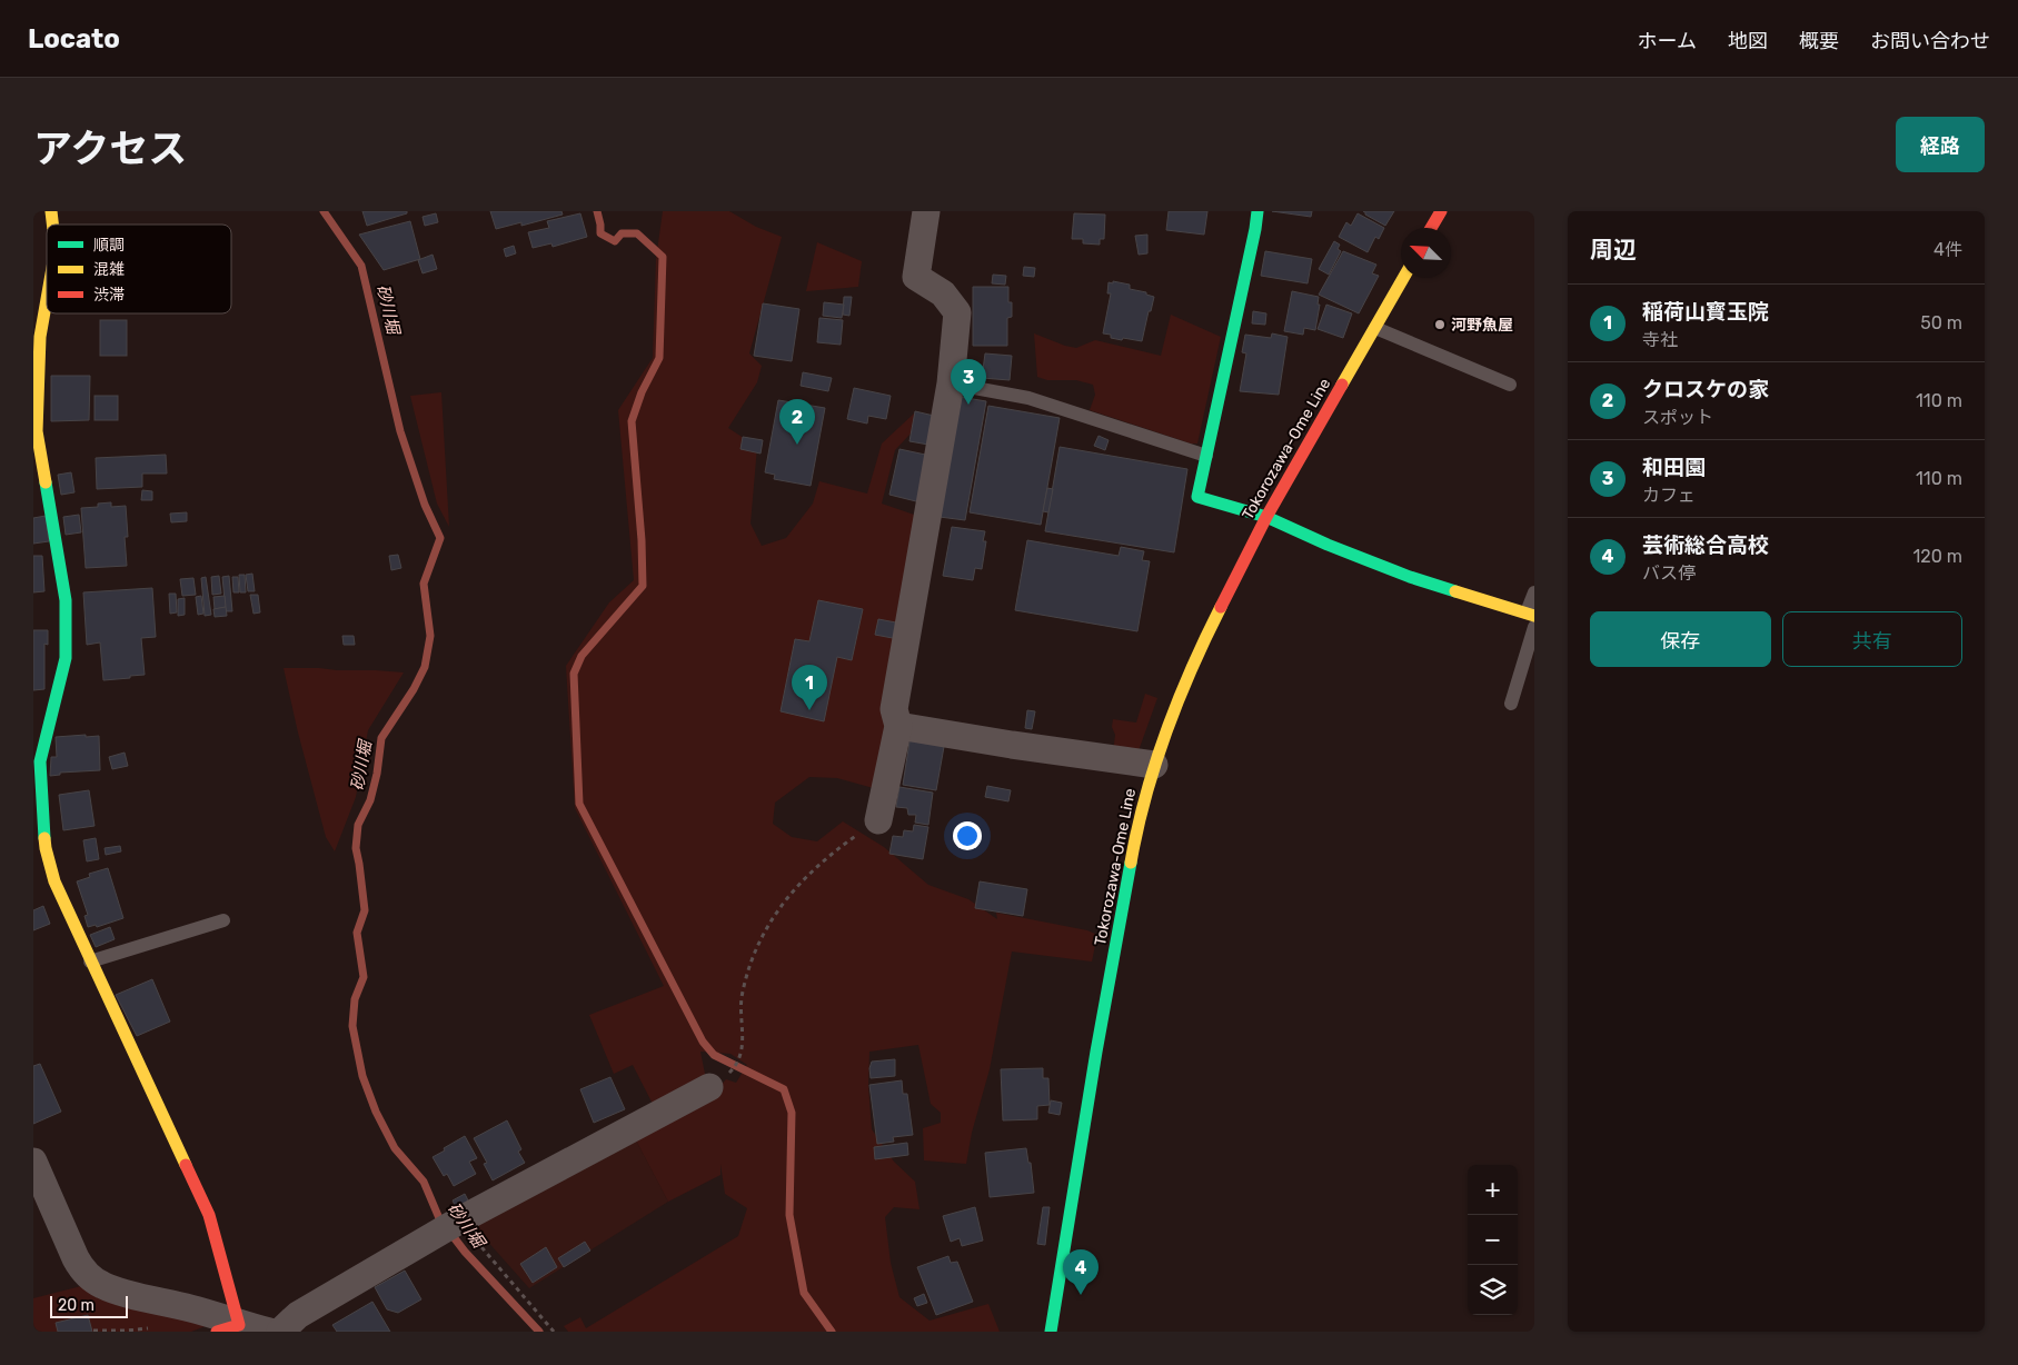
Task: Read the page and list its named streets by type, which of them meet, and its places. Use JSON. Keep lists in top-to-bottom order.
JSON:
{
  "streets": {
    "street": ["Tokorozawa-Ome Line"]
  },
  "water": ["砂川堀"],
  "places": ["河野魚屋"],
  "legend": ["順調", "混雑", "渋滞"],
  "scale_bar": "20 m",
  "north": "top left",
  "page": {
    "header": "Locato",
    "nav": [
      "ホーム",
      "地図",
      "概要",
      "お問い合わせ"
    ],
    "title": "アクセス",
    "buttons": [
      "経路",
      ["保存", "共有"]
    ],
    "heading": ["周辺", "4件"],
    "list": [
      {
        "mark": "1",
        "name": "稲荷山寳玉院",
        "note": "寺社",
        "value": "50 m"
      },
      {
        "mark": "2",
        "name": "クロスケの家",
        "note": "スポット",
        "value": "110 m"
      },
      {
        "mark": "3",
        "name": "和田園",
        "note": "カフェ",
        "value": "110 m"
      },
      {
        "mark": "4",
        "name": "芸術総合高校",
        "note": "バス停",
        "value": "120 m"
      }
    ],
    "pins": [
      "3",
      "2",
      "1",
      "4"
    ],
    "map_buttons": ["+", "−"],
    "scale": "20 m"
  }
}
